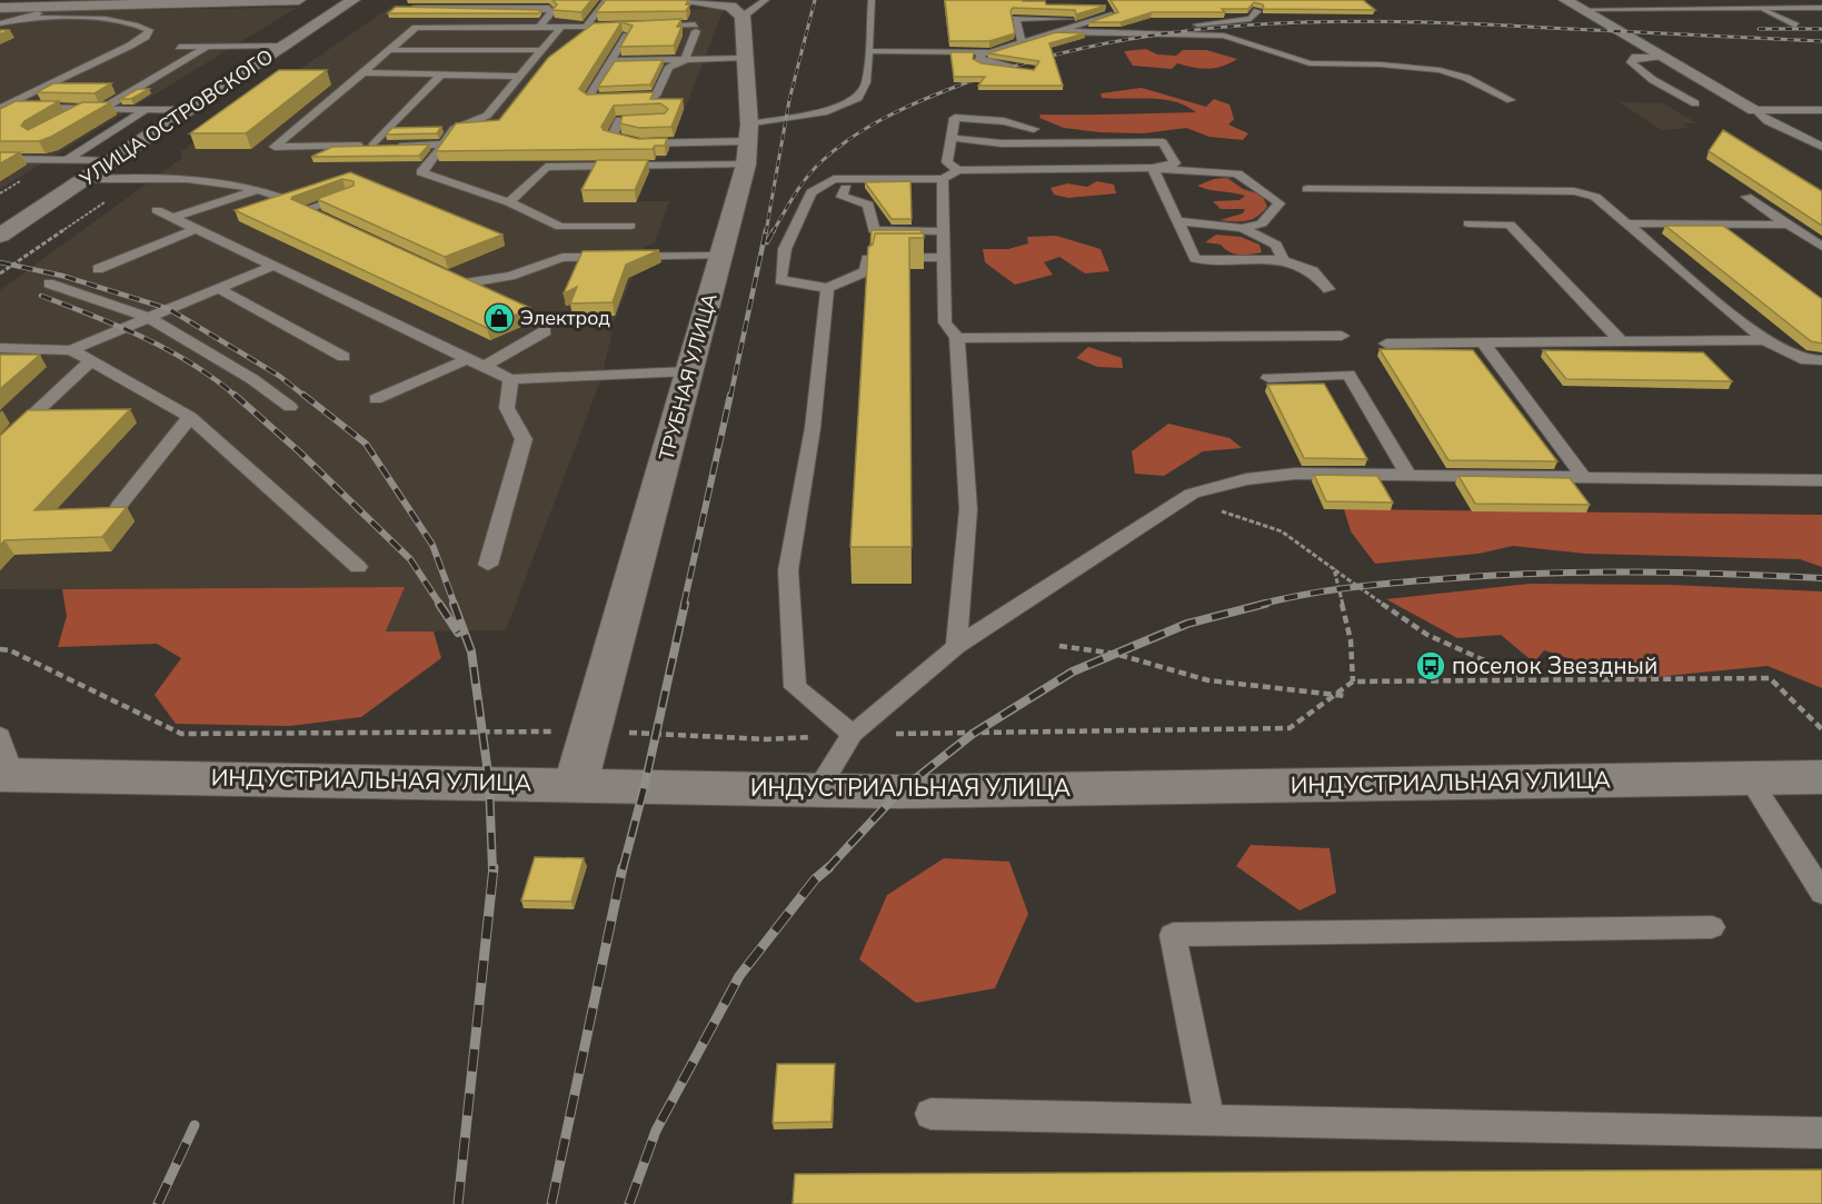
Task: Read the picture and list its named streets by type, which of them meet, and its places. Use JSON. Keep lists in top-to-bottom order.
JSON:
{
  "streets": {
    "street": ["УЛИЦА ОСТРОВСКОГО", "ТРУБНАЯ УЛИЦА", "ИНДУСТРИАЛЬНАЯ УЛИЦА"]
  },
  "crossings": [
    ["ТРУБНАЯ УЛИЦА", "ИНДУСТРИАЛЬНАЯ УЛИЦА"]
  ],
  "places": {
    "shop": ["Электрод"],
    "bus stop": ["поселок Звездный"]
  }
}
